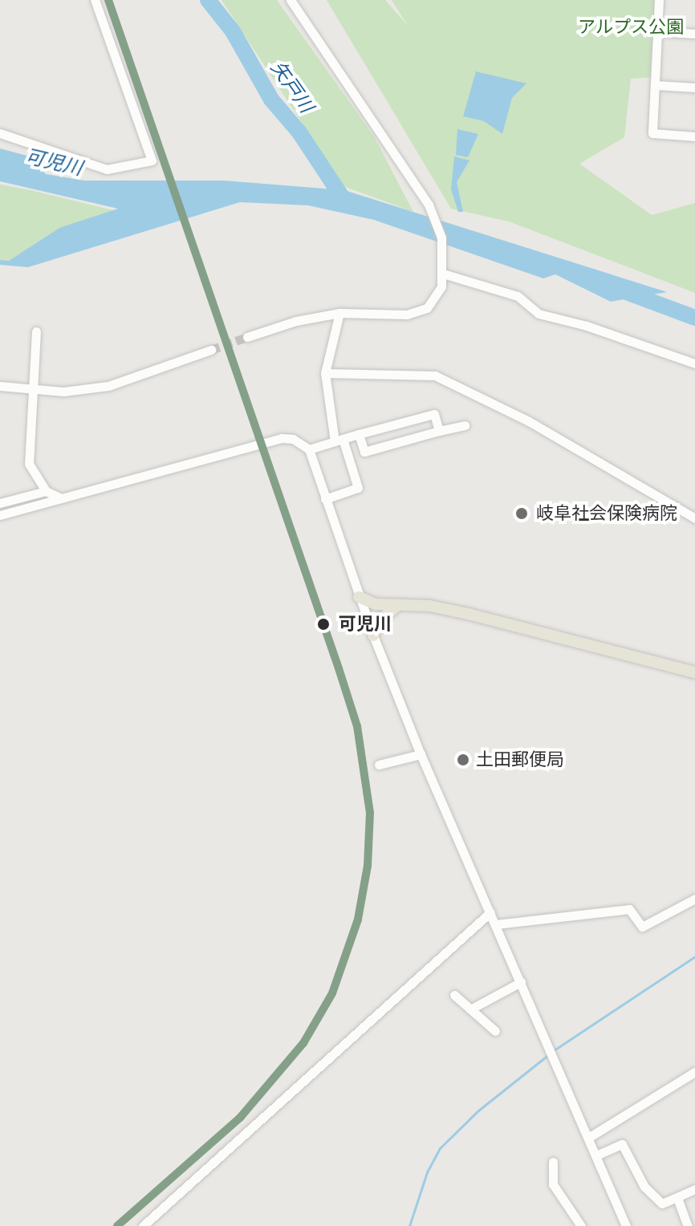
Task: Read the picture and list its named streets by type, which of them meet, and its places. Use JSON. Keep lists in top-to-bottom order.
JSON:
{
  "water": ["矢戸川", "可児川"],
  "parks": ["アルプス公園"],
  "places": ["岐阜社会保険病院", "可児川", "土田郵便局"]
}
